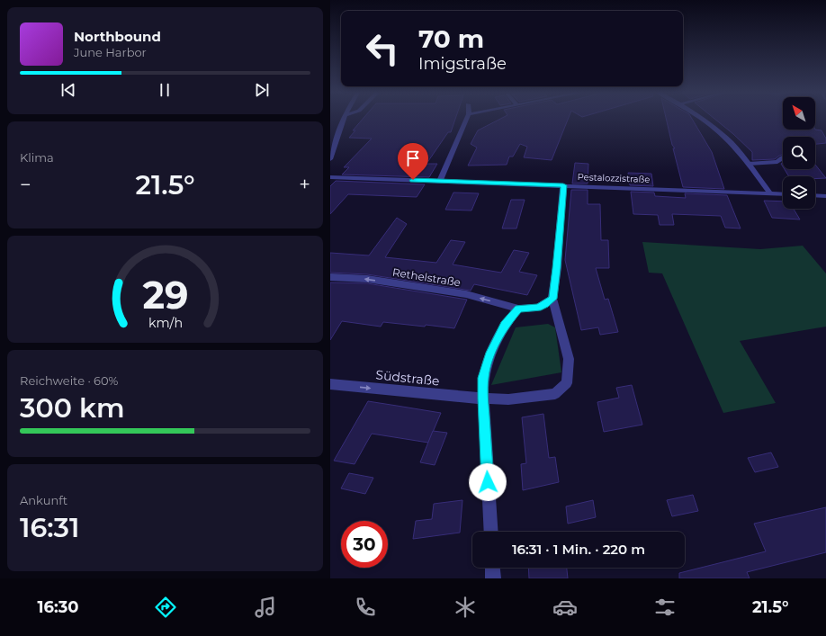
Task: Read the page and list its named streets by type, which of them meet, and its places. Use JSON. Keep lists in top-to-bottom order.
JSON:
{
  "streets": {
    "street": ["Pestalozzistraße", "Rethelstraße", "Südstraße"]
  },
  "crossings": [
    ["Rethelstraße", "Südstraße"]
  ],
  "one_way": ["Rethelstraße", "Südstraße"],
  "north": "top left",
  "page": {
    "turn": ["70 m", "Imigstraße"],
    "song": ["Northbound", "June Harbor"],
    "tile": [
      "Klima",
      ["Reichweite · 60%", "300 km"],
      ["Ankunft", "16:31"]
    ],
    "heat": ["−", "21.5°", "+"],
    "limit": "30",
    "trip": "16:31 · 1 Min. · 220 m",
    "tabs": ["16:30", "21.5°"],
    "gauge": ["29", "km/h"]
  }
}
